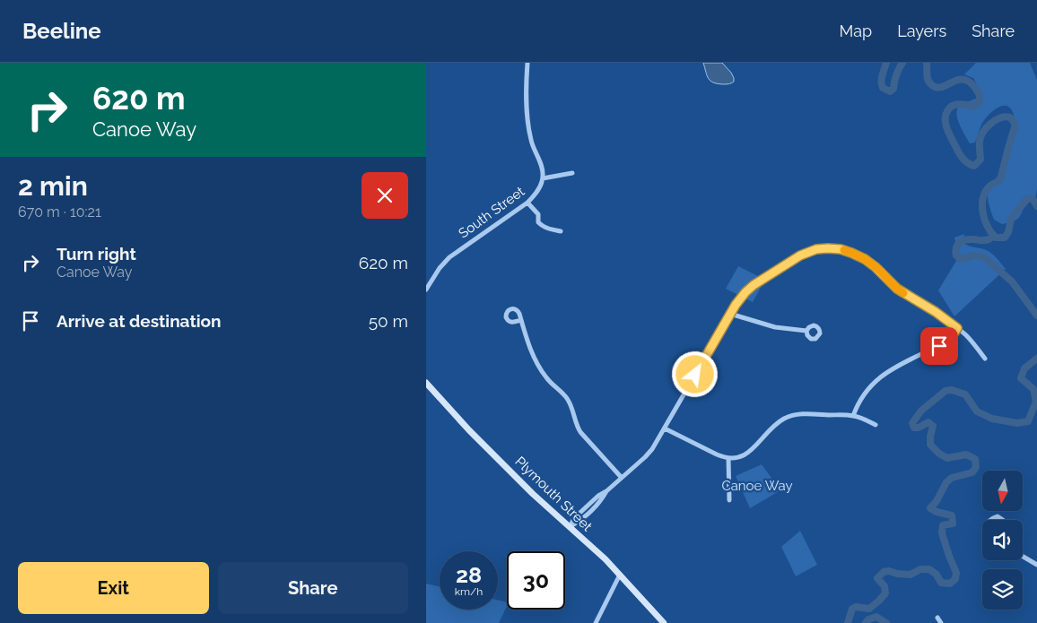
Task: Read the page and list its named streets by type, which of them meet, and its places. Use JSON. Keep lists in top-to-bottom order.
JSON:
{
  "streets": {
    "main road": ["Plymouth Street"],
    "street": ["South Street"]
  },
  "parks": ["Canoe Way"],
  "north": "bottom",
  "page": {
    "header": "Beeline",
    "nav": ["Map", "Layers", "Share"],
    "turn": ["620 m", "Canoe Way"],
    "heading": ["2 min", "670 m · 10:21"],
    "list": [
      {
        "name": "Turn right",
        "note": "Canoe Way",
        "value": "620 m"
      },
      {
        "name": "Arrive at destination",
        "value": "50 m"
      }
    ],
    "speed": "28 km/h",
    "limit": "30",
    "buttons": ["Exit", "Share"]
  }
}
